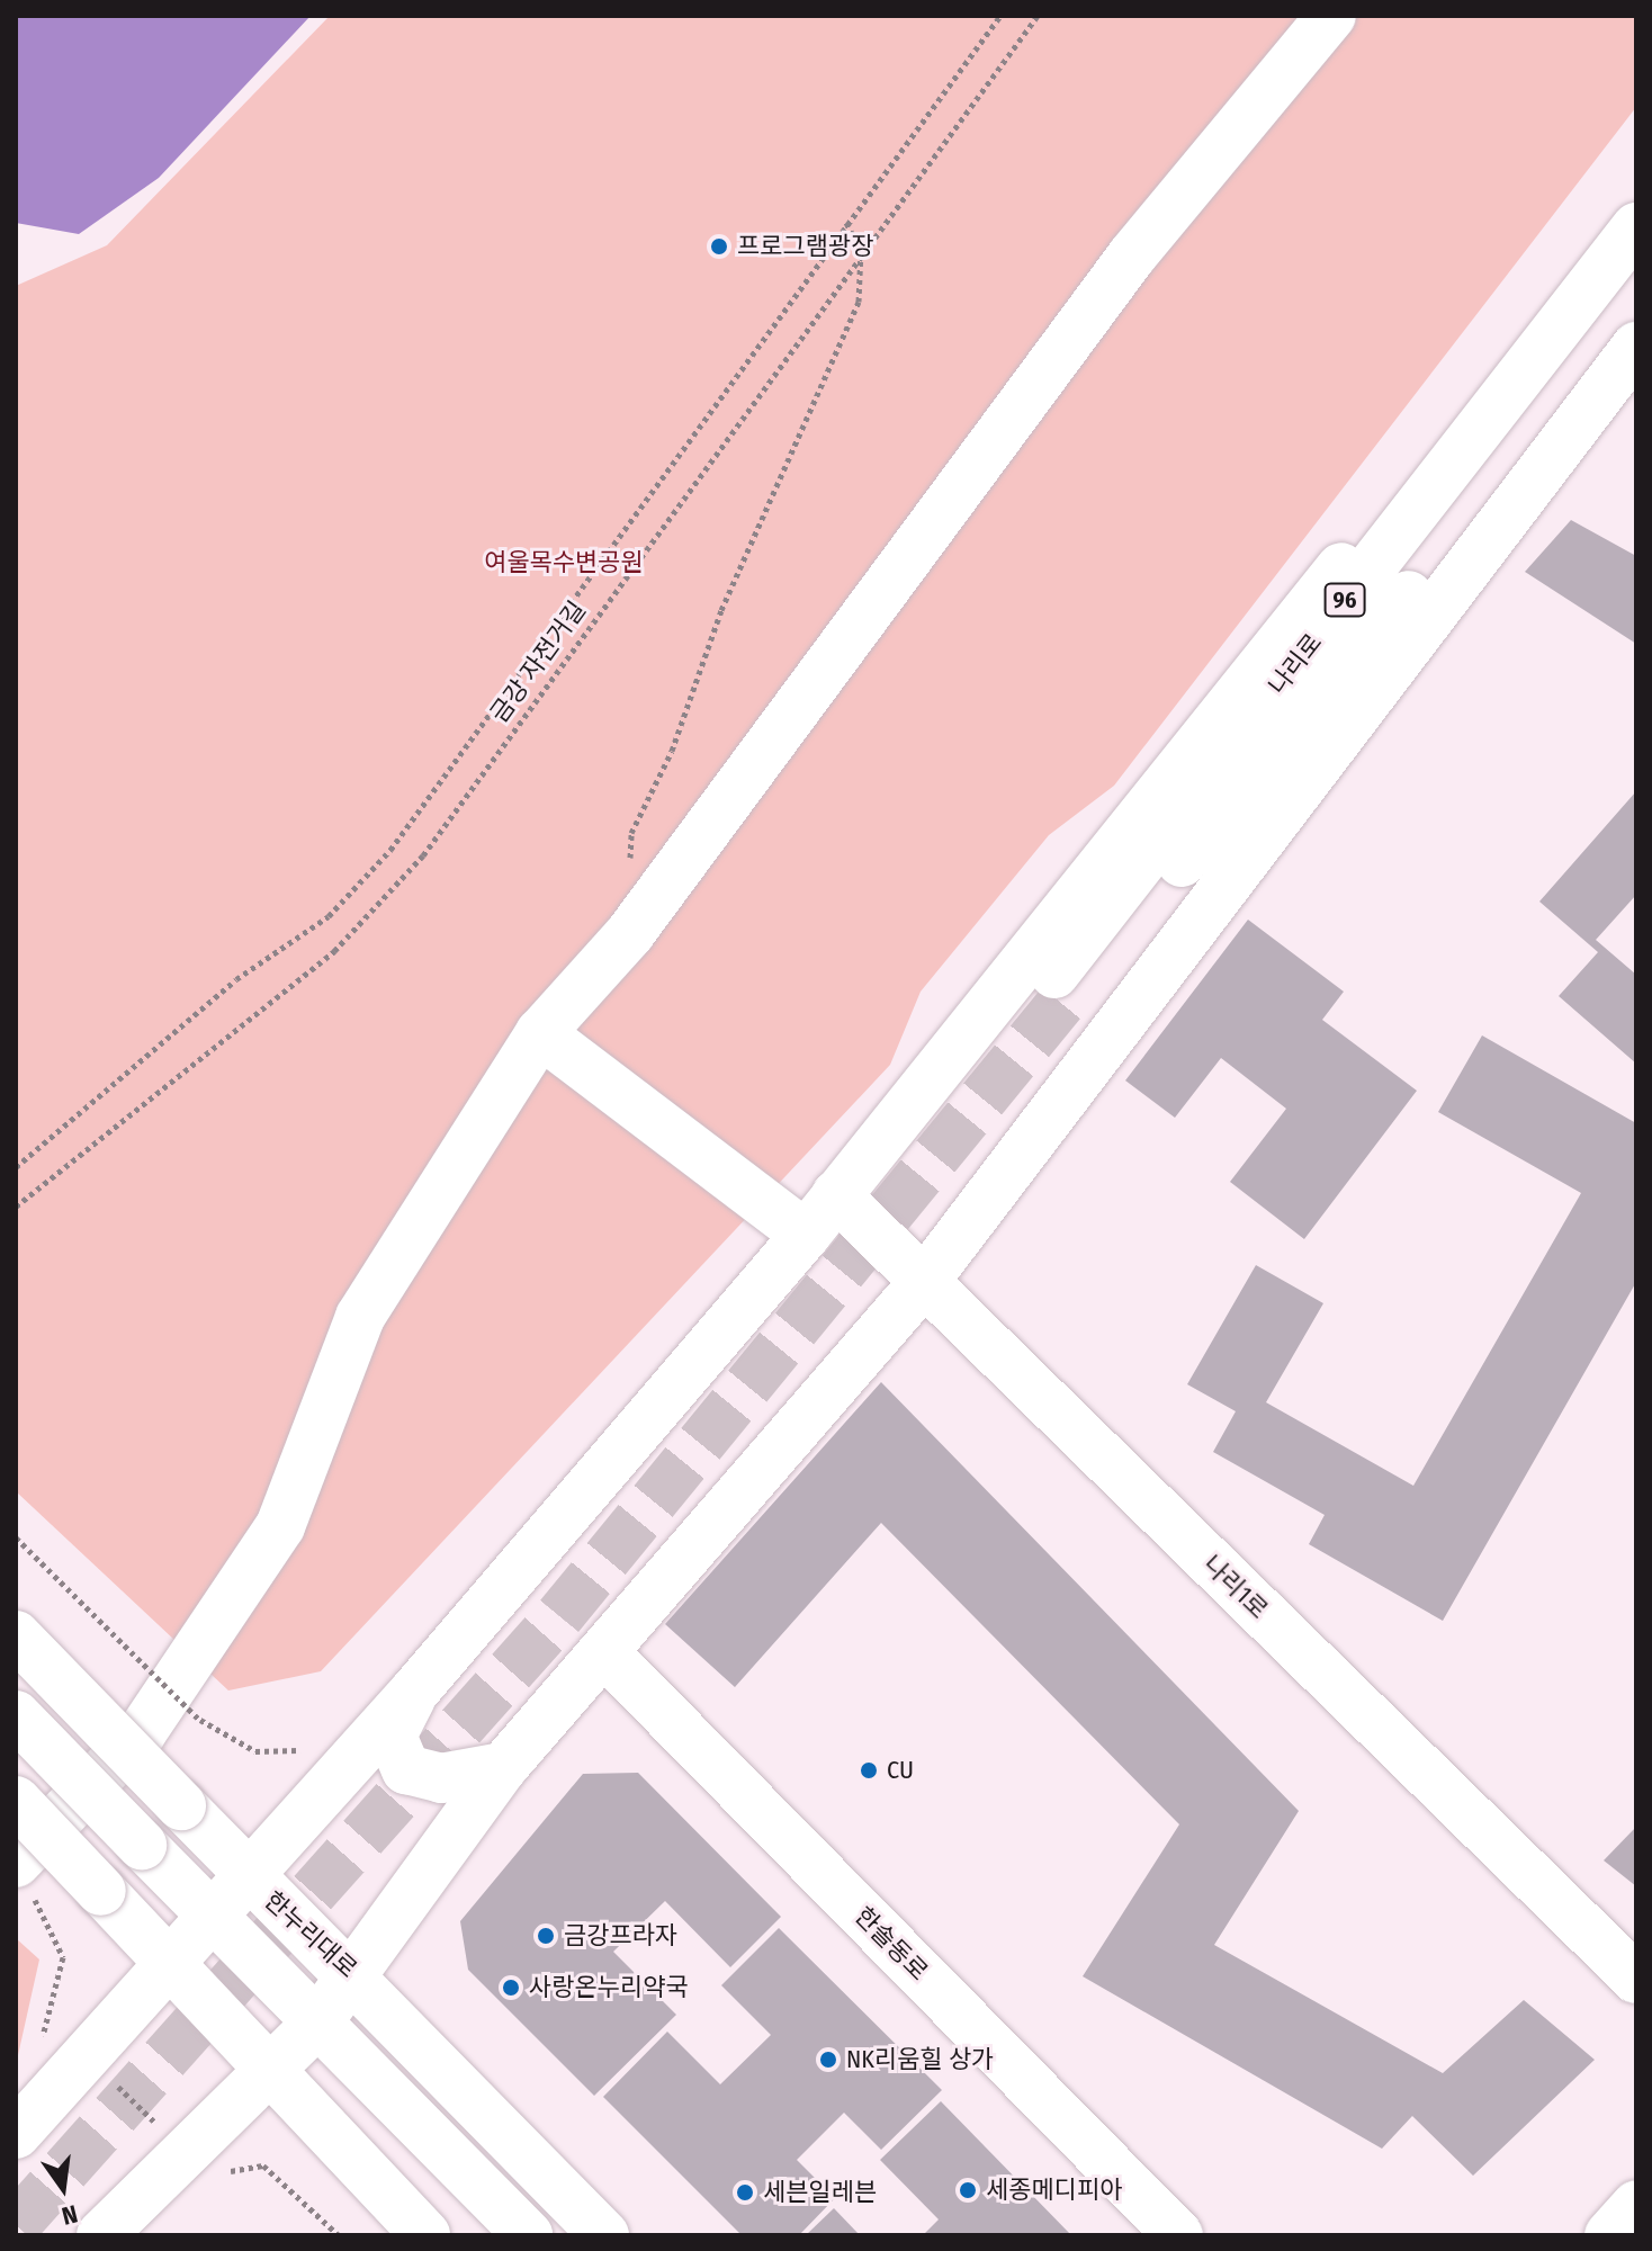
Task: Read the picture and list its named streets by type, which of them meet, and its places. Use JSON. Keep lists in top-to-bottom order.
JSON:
{
  "streets": {
    "street": [
      "96",
      "나리로",
      "나리1로",
      "한누리대로",
      "한솔동로"
    ],
    "path": ["금강 자전거길"]
  },
  "parks": ["여울목수변공원"],
  "places": [
    "프로그램광장",
    "CU",
    "금강프라자",
    "사랑온누리약국",
    "NK리움힐 상가",
    "세종메디피아",
    "세븐일레븐"
  ],
  "north": "bottom"
}
